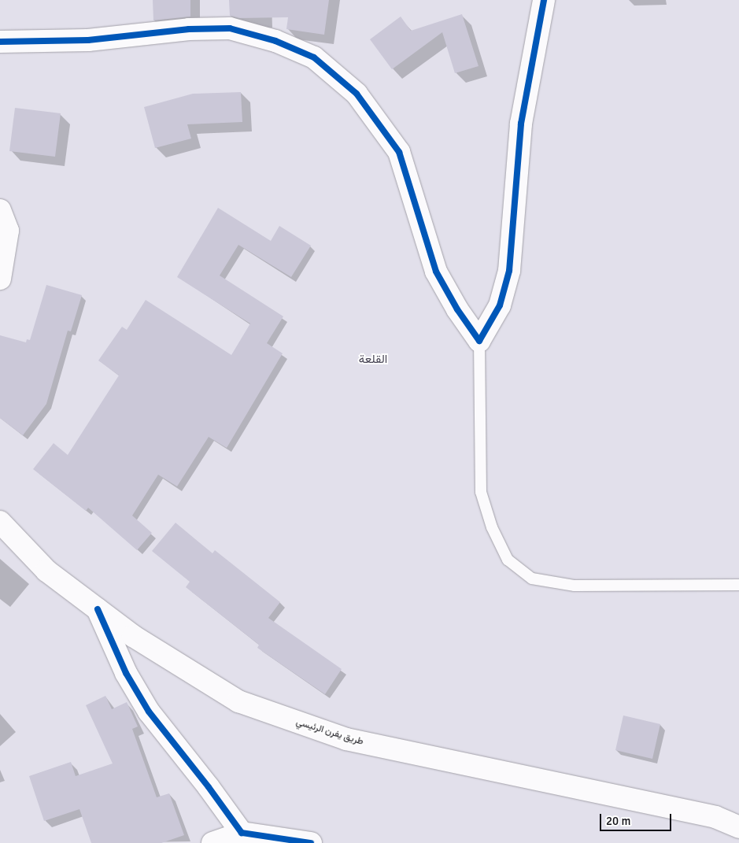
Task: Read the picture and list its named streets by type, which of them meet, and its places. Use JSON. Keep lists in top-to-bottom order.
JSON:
{
  "streets": {
    "street": ["طريق يفرن الرئيسي"]
  },
  "districts": ["القلعة"],
  "scale_bar": "20 m"
}
